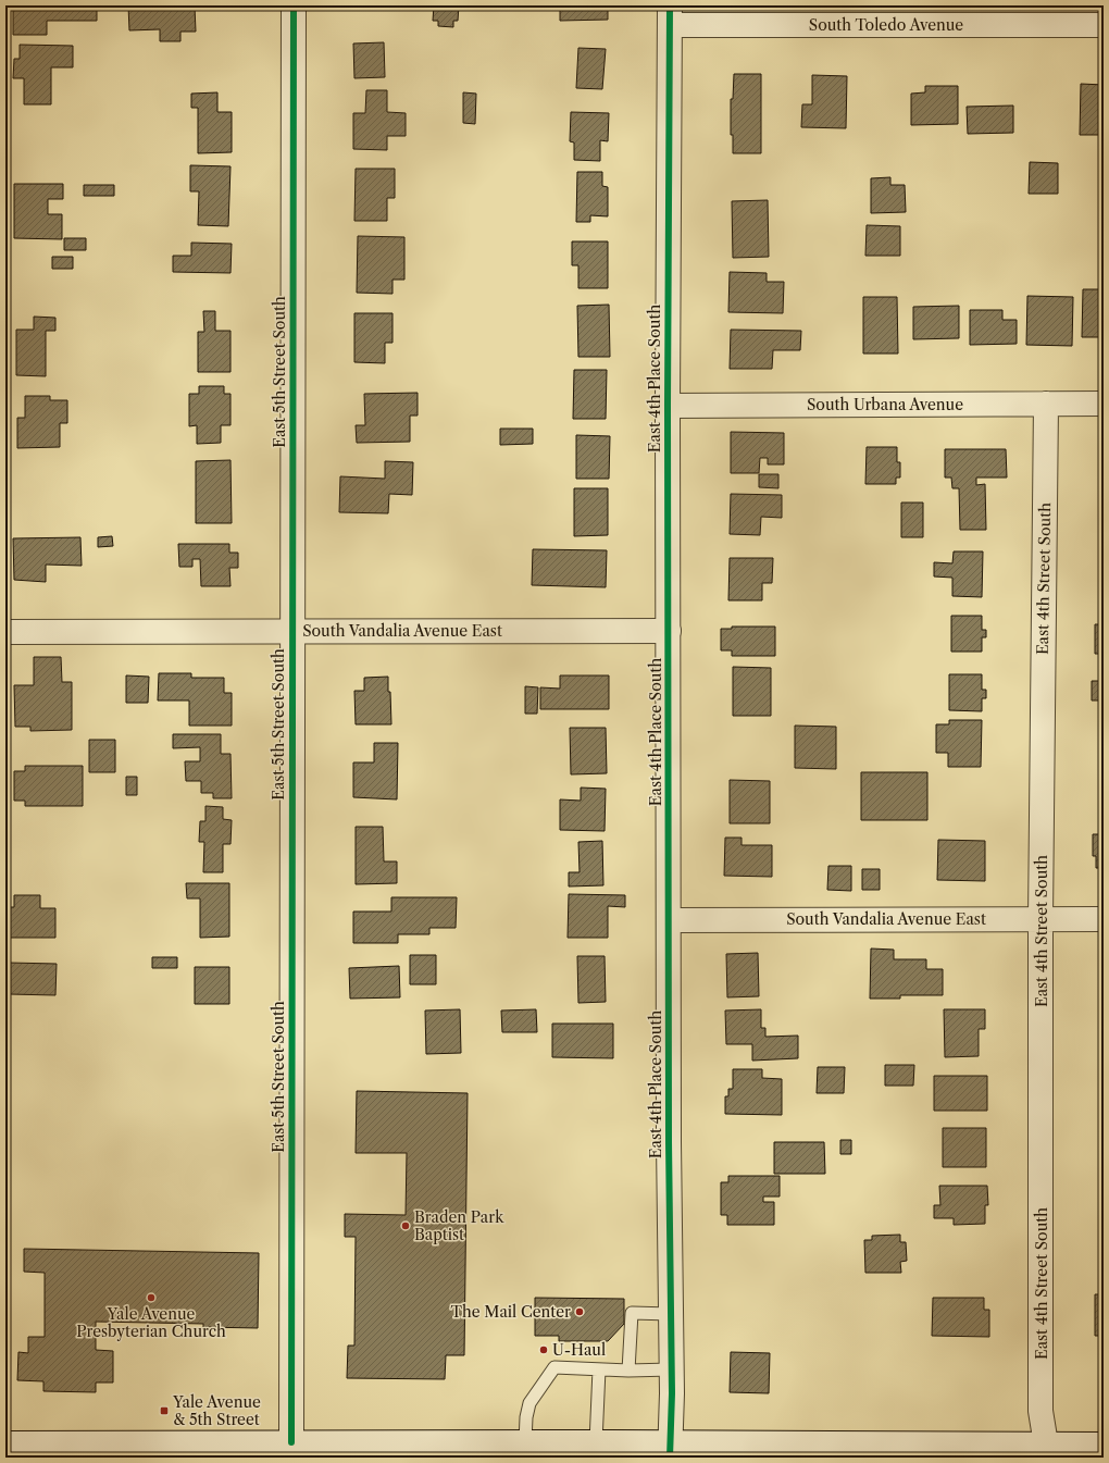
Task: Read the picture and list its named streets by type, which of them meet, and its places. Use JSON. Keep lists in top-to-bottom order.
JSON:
{
  "streets": {
    "street": [
      "South Toledo Avenue",
      "East 5th Street South",
      "East 4th Place South",
      "South Urbana Avenue",
      "East 4th Street South",
      "South Vandalia Avenue East"
    ]
  },
  "crossings": [
    ["South Toledo Avenue", "East 4th Place South"],
    ["East 5th Street South", "South Vandalia Avenue East"],
    ["East 4th Place South", "South Urbana Avenue"],
    ["East 4th Place South", "South Vandalia Avenue East"],
    ["South Urbana Avenue", "East 4th Street South"],
    ["East 4th Street South", "South Vandalia Avenue East"]
  ],
  "places": {
    "other": [
      "Braden Park Baptist",
      "Yale Avenue Presbyterian Church",
      "The Mail Center",
      "U-Haul"
    ],
    "transit": ["Yale Avenue & 5th Street"]
  }
}
